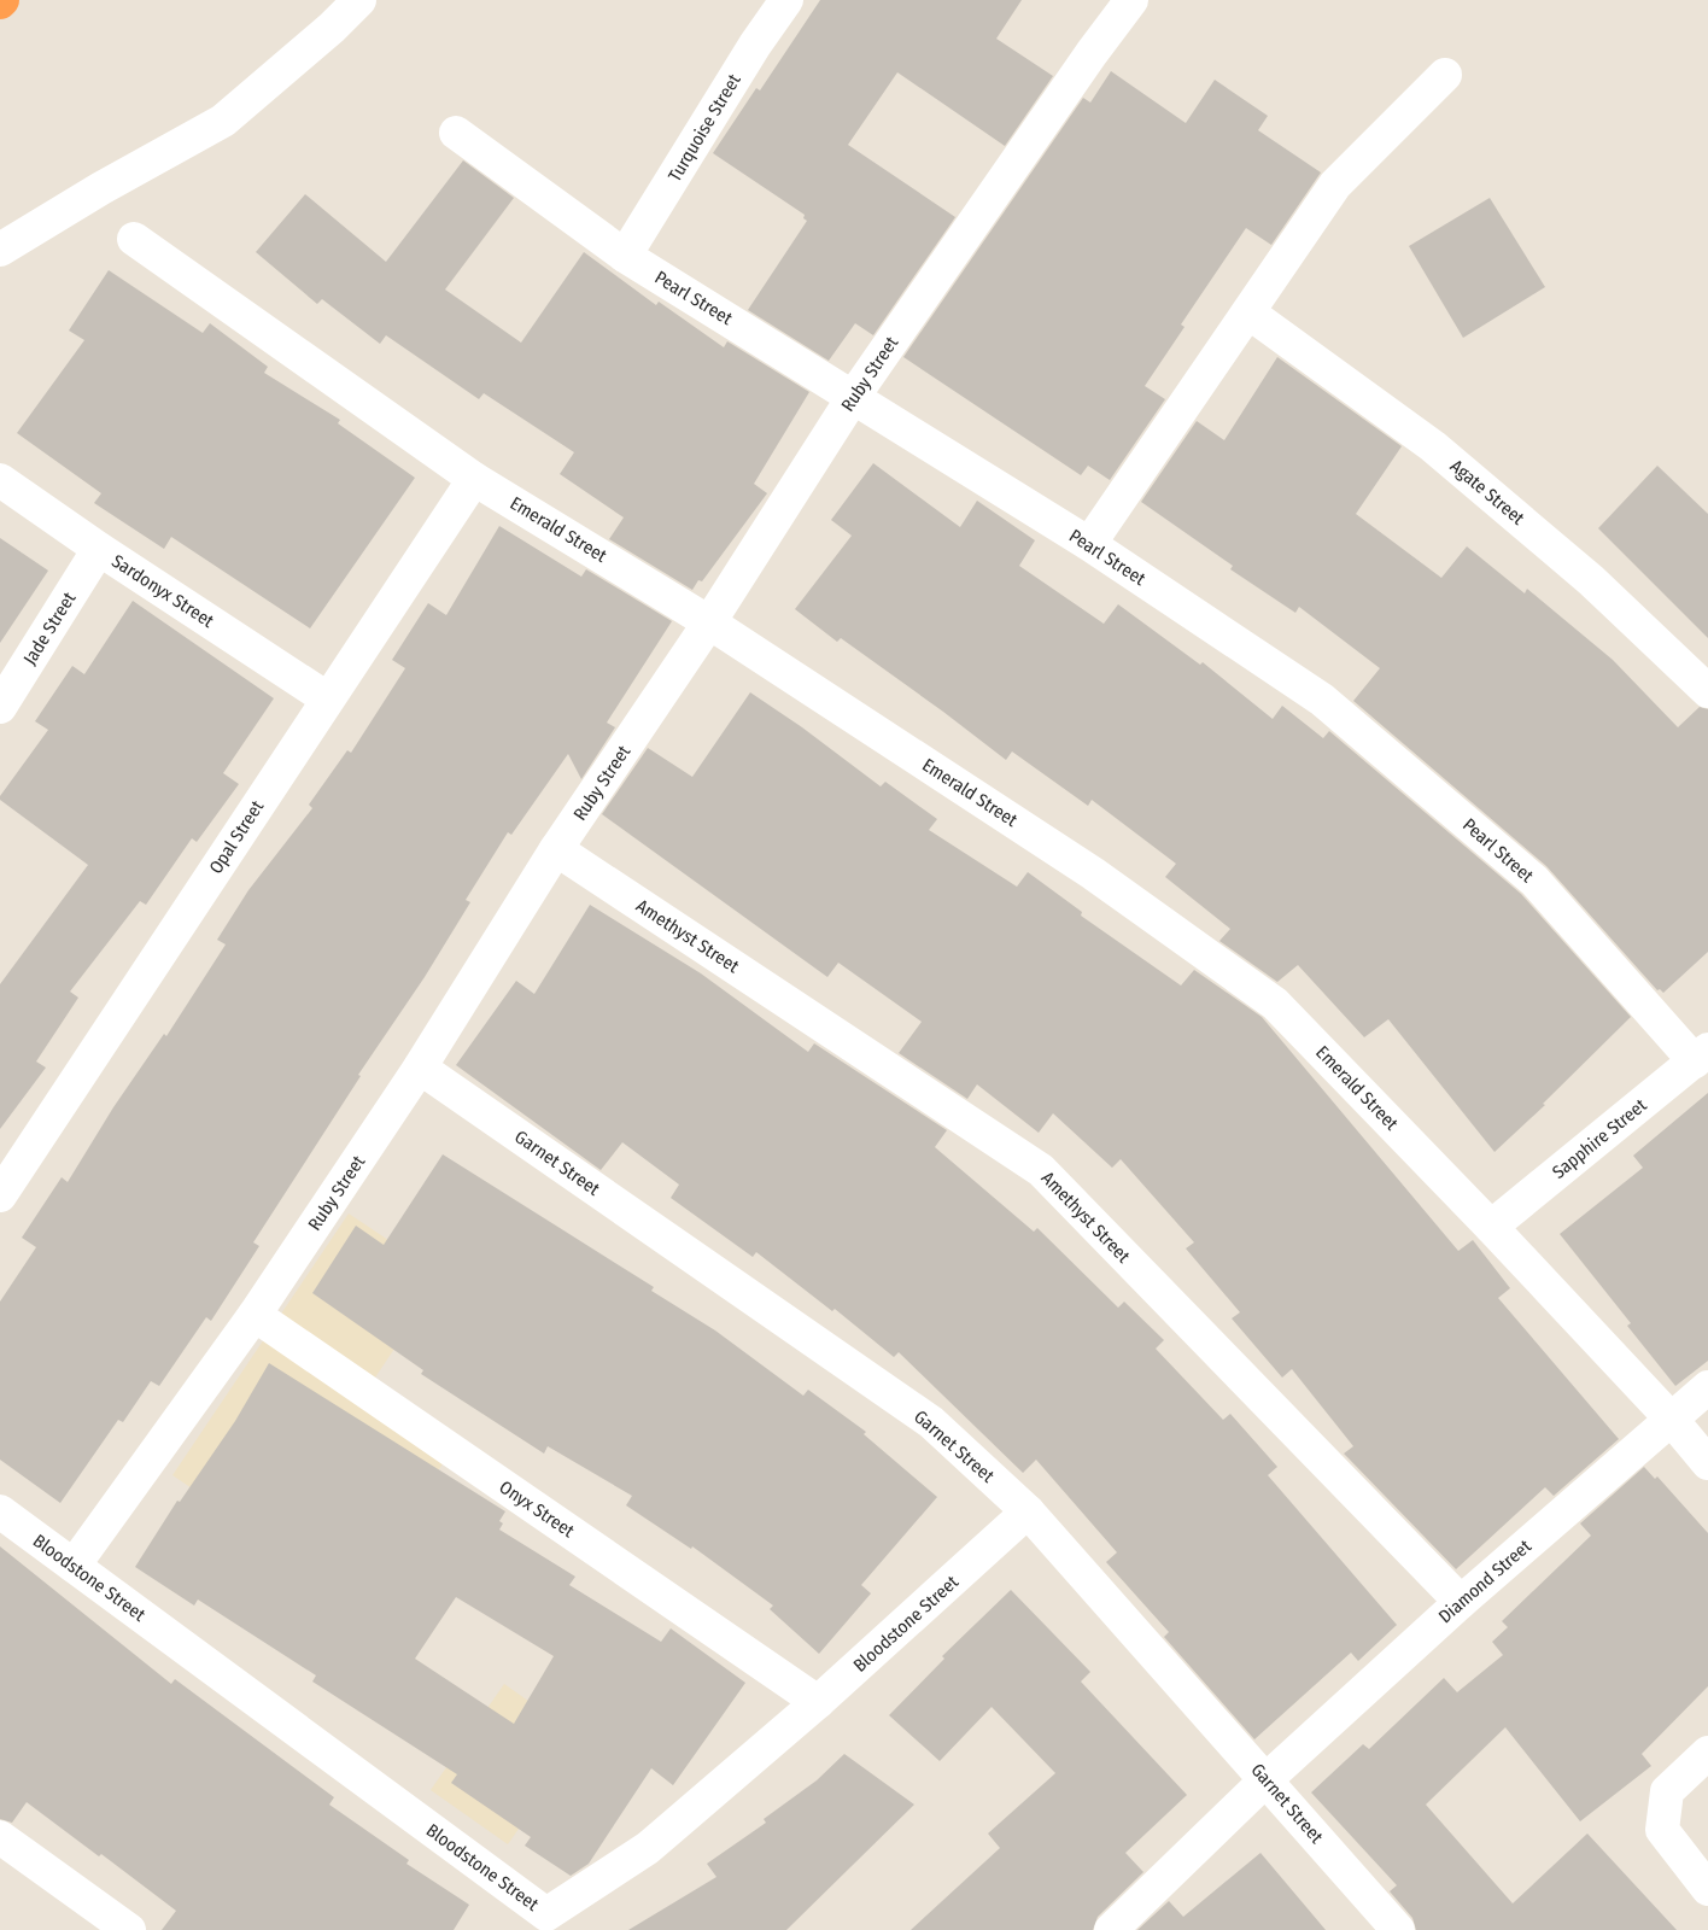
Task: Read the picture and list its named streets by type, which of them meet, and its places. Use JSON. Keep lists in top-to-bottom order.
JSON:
{
  "streets": {
    "street": [
      "Turquoise Street",
      "Pearl Street",
      "Ruby Street",
      "Agate Street",
      "Emerald Street",
      "Sardonyx Street",
      "Jade Street",
      "Opal Street",
      "Amethyst Street",
      "Sapphire Street",
      "Garnet Street",
      "Onyx Street",
      "Bloodstone Street",
      "Diamond Street"
    ]
  },
  "crossings": [
    ["Turquoise Street", "Pearl Street"],
    ["Pearl Street", "Ruby Street"],
    ["Pearl Street", "Sapphire Street"],
    ["Ruby Street", "Emerald Street"],
    ["Ruby Street", "Amethyst Street"],
    ["Ruby Street", "Garnet Street"],
    ["Ruby Street", "Onyx Street"],
    ["Ruby Street", "Bloodstone Street"],
    ["Emerald Street", "Opal Street"],
    ["Emerald Street", "Sapphire Street"],
    ["Emerald Street", "Diamond Street"],
    ["Sardonyx Street", "Jade Street"],
    ["Sardonyx Street", "Opal Street"],
    ["Amethyst Street", "Diamond Street"],
    ["Garnet Street", "Bloodstone Street"],
    ["Garnet Street", "Diamond Street"],
    ["Onyx Street", "Bloodstone Street"]
  ]
}
